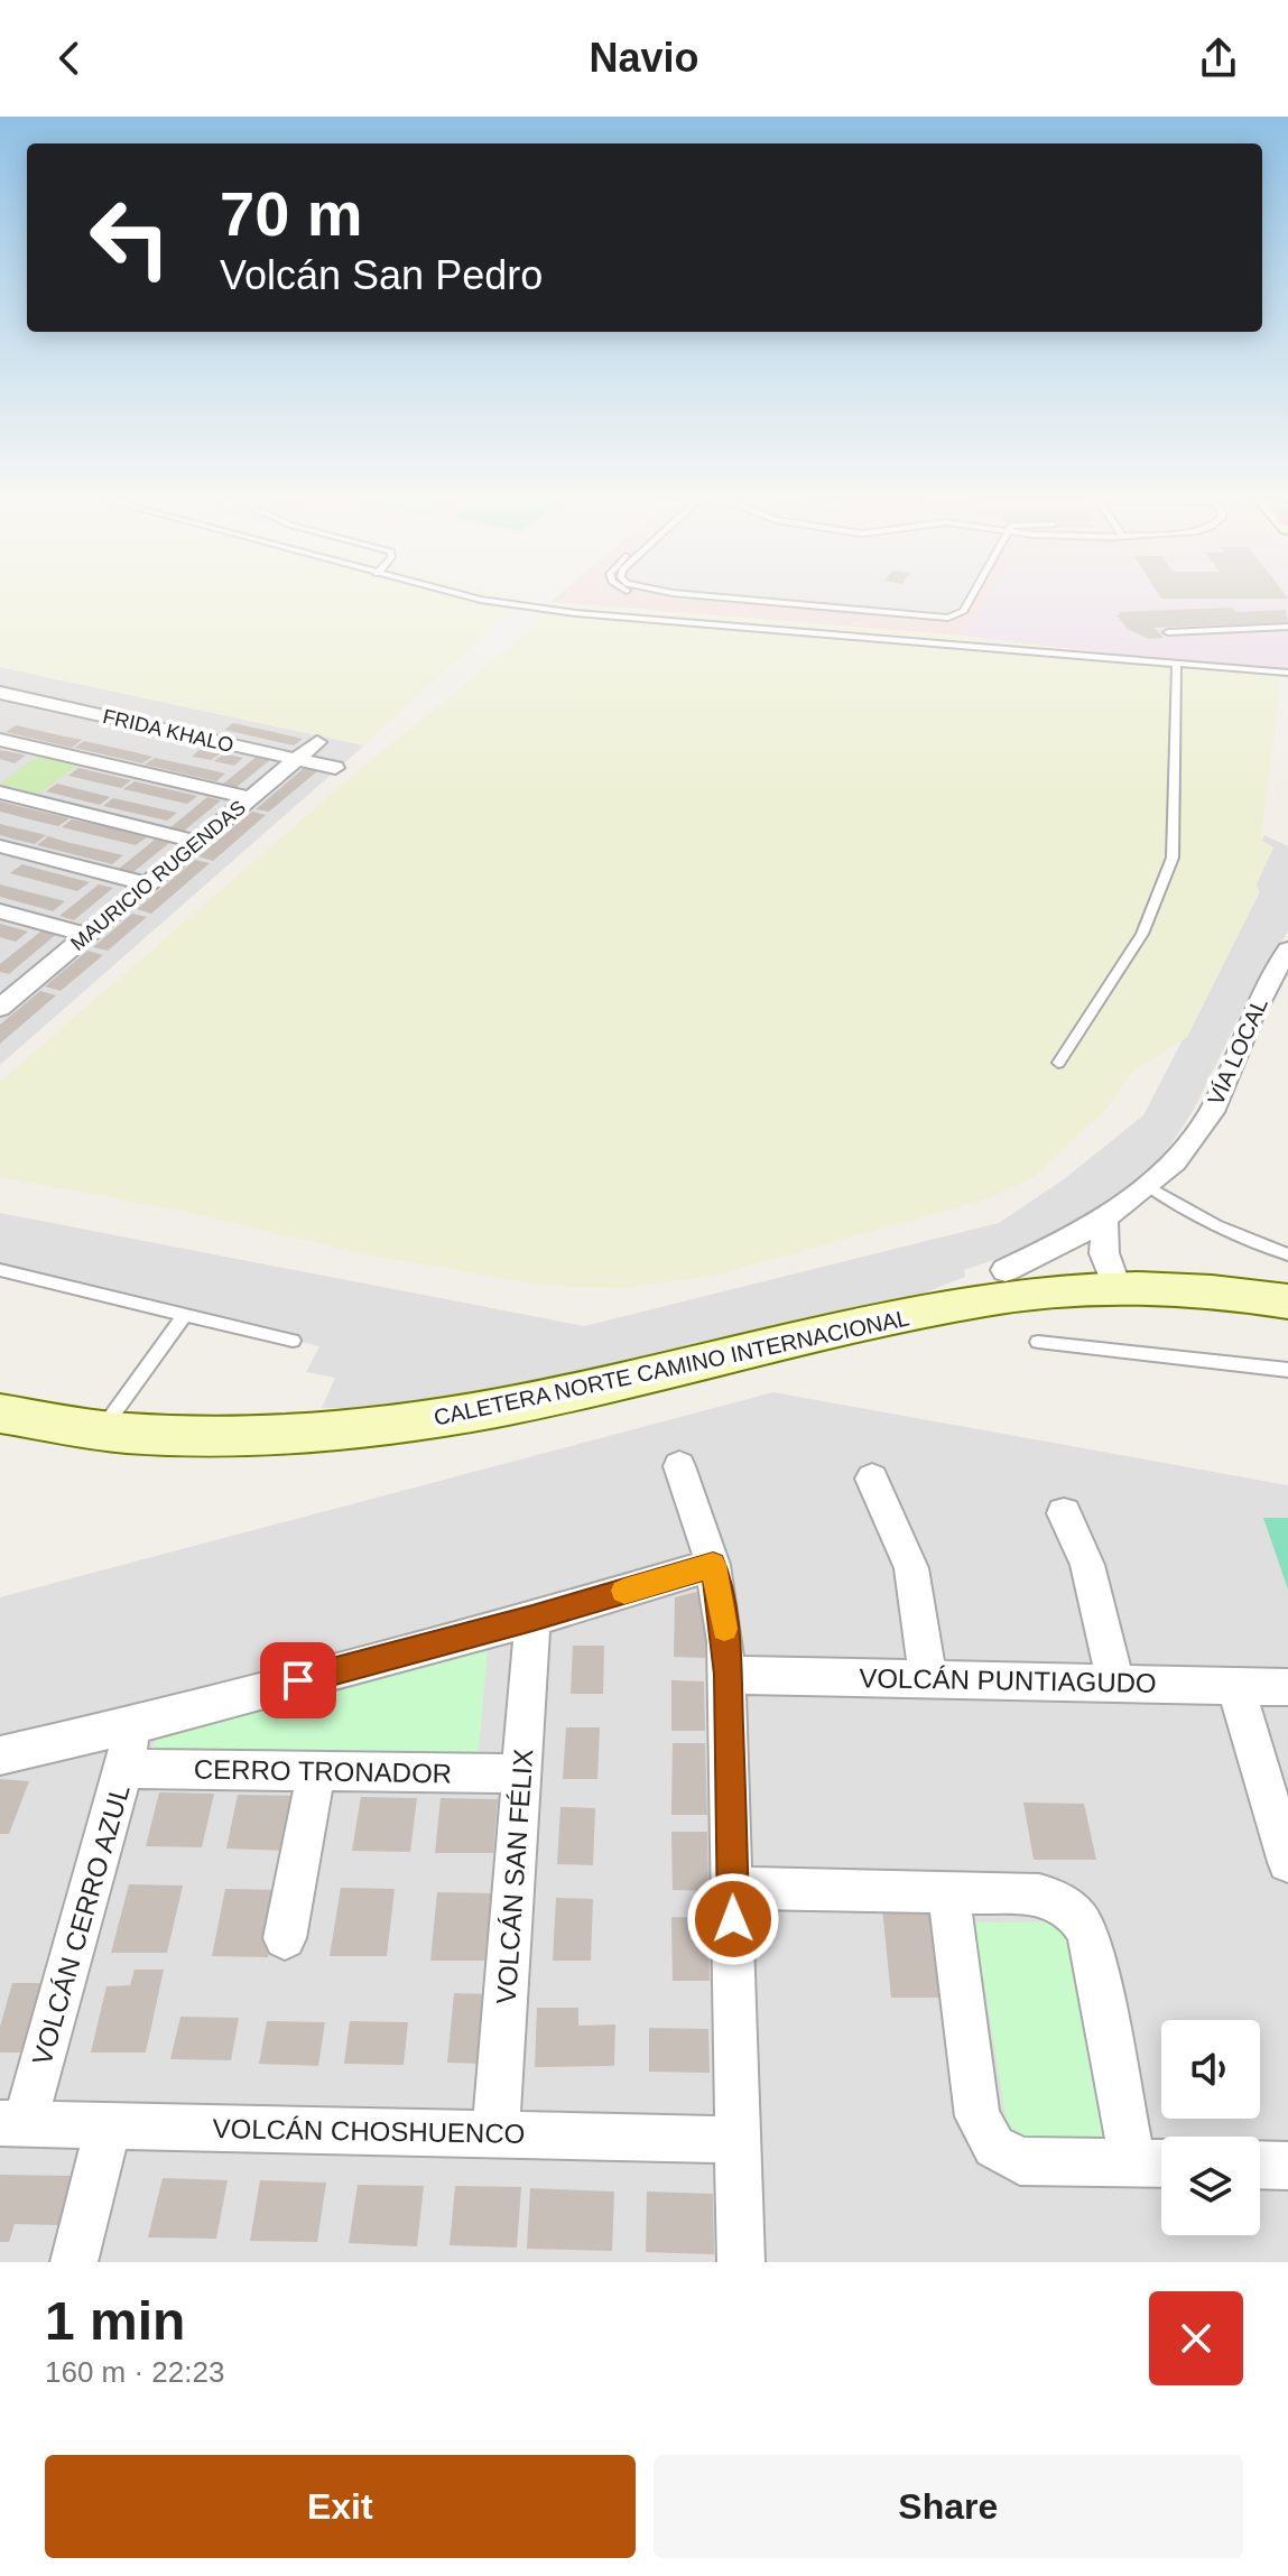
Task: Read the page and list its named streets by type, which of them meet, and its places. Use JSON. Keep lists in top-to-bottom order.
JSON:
{
  "streets": {
    "street": [
      "FRIDA KHALO",
      "MAURICIO RUGENDAS",
      "VÍA LOCAL",
      "CALETERA NORTE CAMINO INTERNACIONAL",
      "VOLCÁN PUNTIAGUDO",
      "CERRO TRONADOR",
      "VOLCÁN SAN FÉLIX",
      "VOLCÁN CERRO AZUL",
      "VOLCÁN CHOSHUENCO"
    ]
  },
  "crossings": [
    ["FRIDA KHALO", "MAURICIO RUGENDAS"],
    ["CERRO TRONADOR", "VOLCÁN SAN FÉLIX"],
    ["CERRO TRONADOR", "VOLCÁN CERRO AZUL"],
    ["VOLCÁN SAN FÉLIX", "VOLCÁN CHOSHUENCO"],
    ["VOLCÁN CERRO AZUL", "VOLCÁN CHOSHUENCO"]
  ],
  "page": {
    "header": "Navio",
    "turn": ["70 m", "Volcán San Pedro"],
    "heading": ["1 min", "160 m · 22:23"],
    "buttons": ["Exit", "Share"]
  }
}
